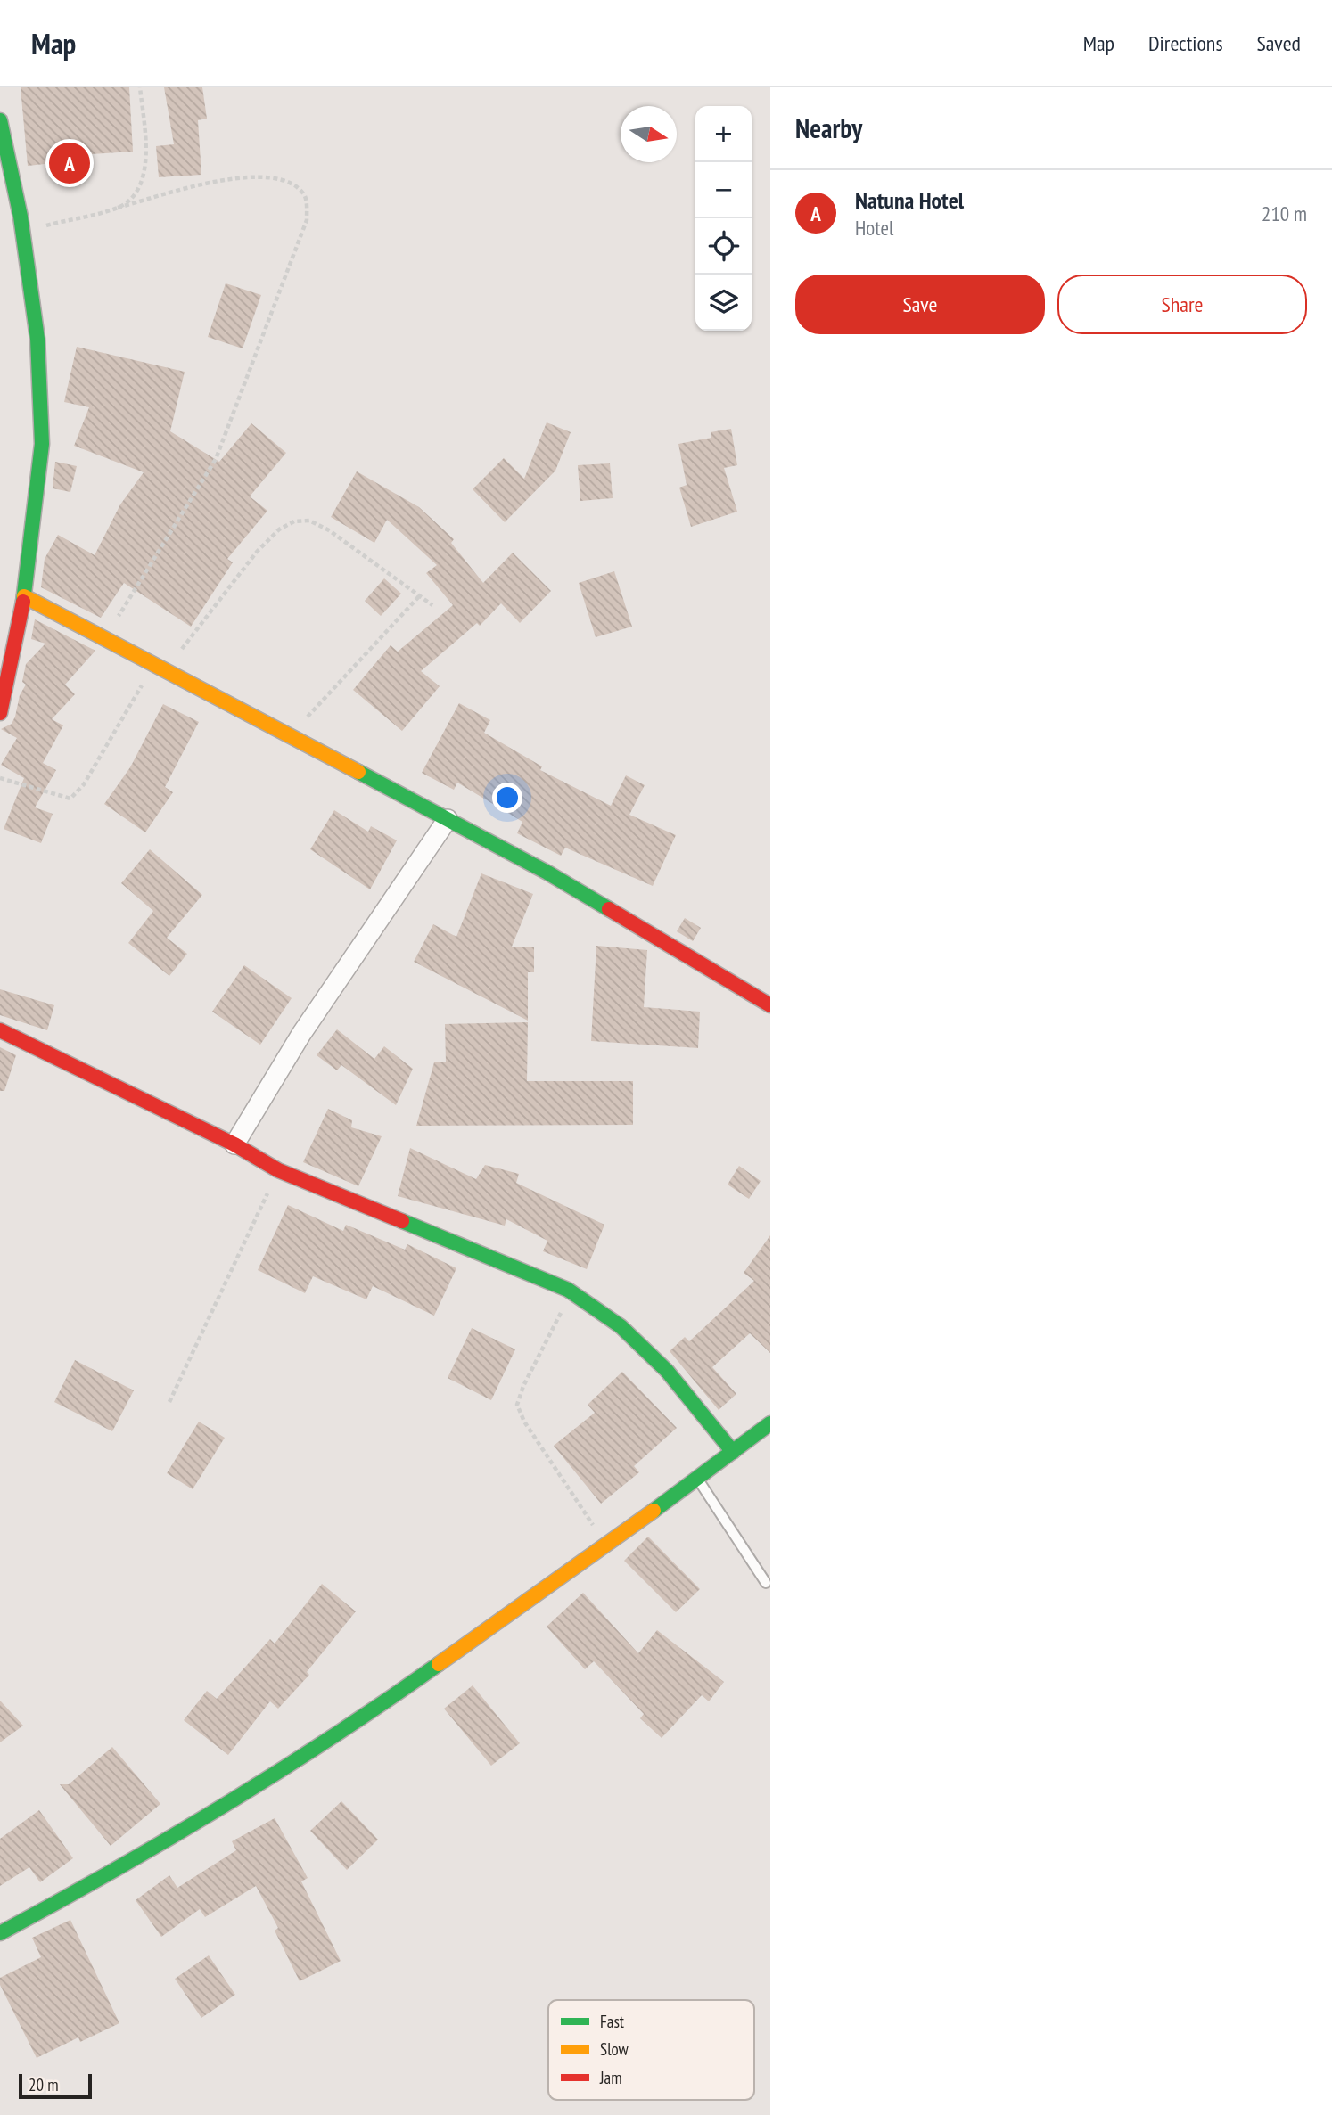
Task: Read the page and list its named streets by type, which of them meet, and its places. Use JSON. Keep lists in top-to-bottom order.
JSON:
{
  "legend": ["Fast", "Slow", "Jam"],
  "scale_bar": "20 m",
  "north": "right",
  "page": {
    "header": "Map",
    "nav": ["Map", "Directions", "Saved"],
    "heading": "Nearby",
    "map_buttons": ["+", "−"],
    "pins": "A",
    "list": [
      {
        "mark": "A",
        "name": "Natuna Hotel",
        "note": "Hotel",
        "value": "210 m"
      }
    ],
    "buttons": ["Save", "Share"],
    "scale": "20 m"
  }
}
